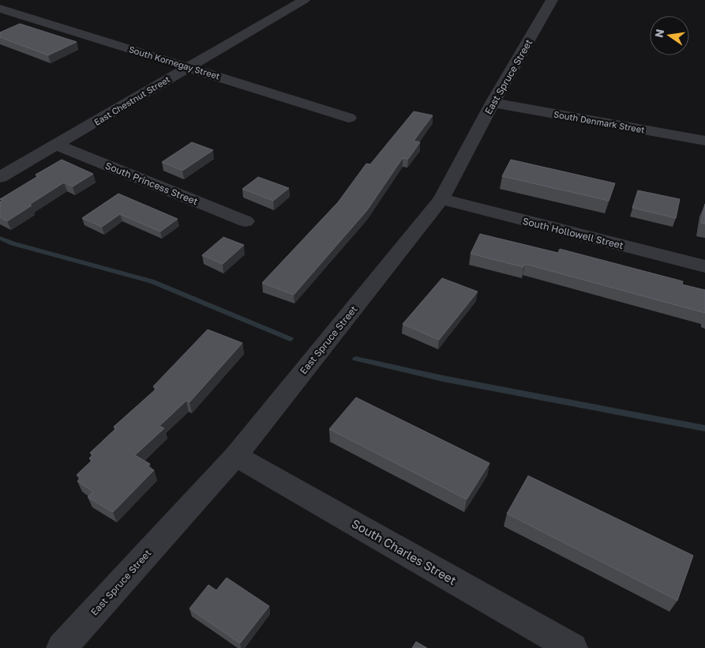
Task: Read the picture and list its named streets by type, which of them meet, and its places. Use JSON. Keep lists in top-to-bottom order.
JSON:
{
  "streets": {
    "street": [
      "South Kornegay Street",
      "East Spruce Street",
      "East Chestnut Street",
      "South Denmark Street",
      "South Princess Street",
      "South Hollowell Street",
      "South Charles Street"
    ]
  },
  "crossings": [
    ["South Kornegay Street", "East Chestnut Street"],
    ["East Spruce Street", "South Denmark Street"],
    ["East Spruce Street", "South Hollowell Street"],
    ["East Spruce Street", "South Charles Street"],
    ["East Chestnut Street", "South Princess Street"]
  ],
  "north": "left"
}
